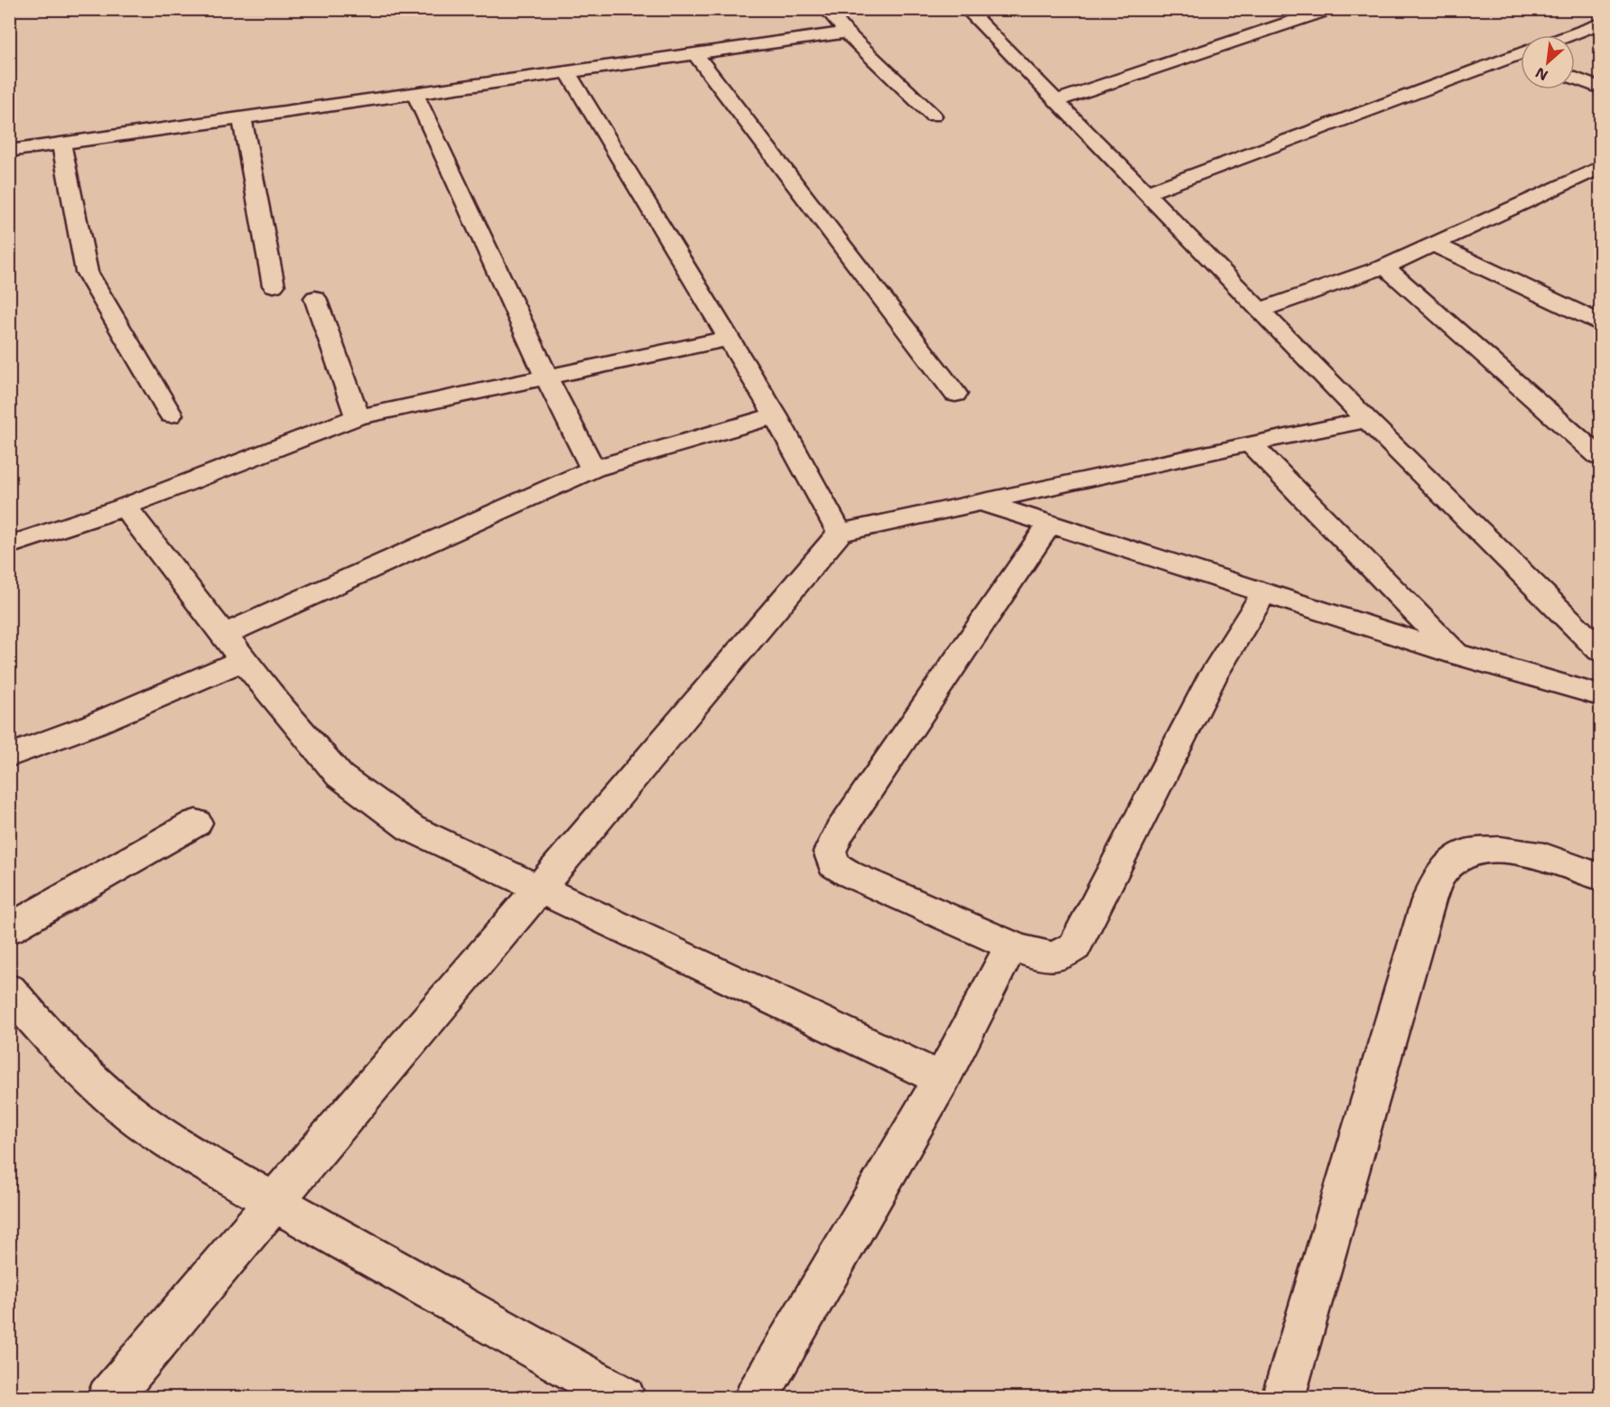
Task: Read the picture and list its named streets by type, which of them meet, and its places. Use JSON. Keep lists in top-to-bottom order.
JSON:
{
  "north": "bottom left"
}
